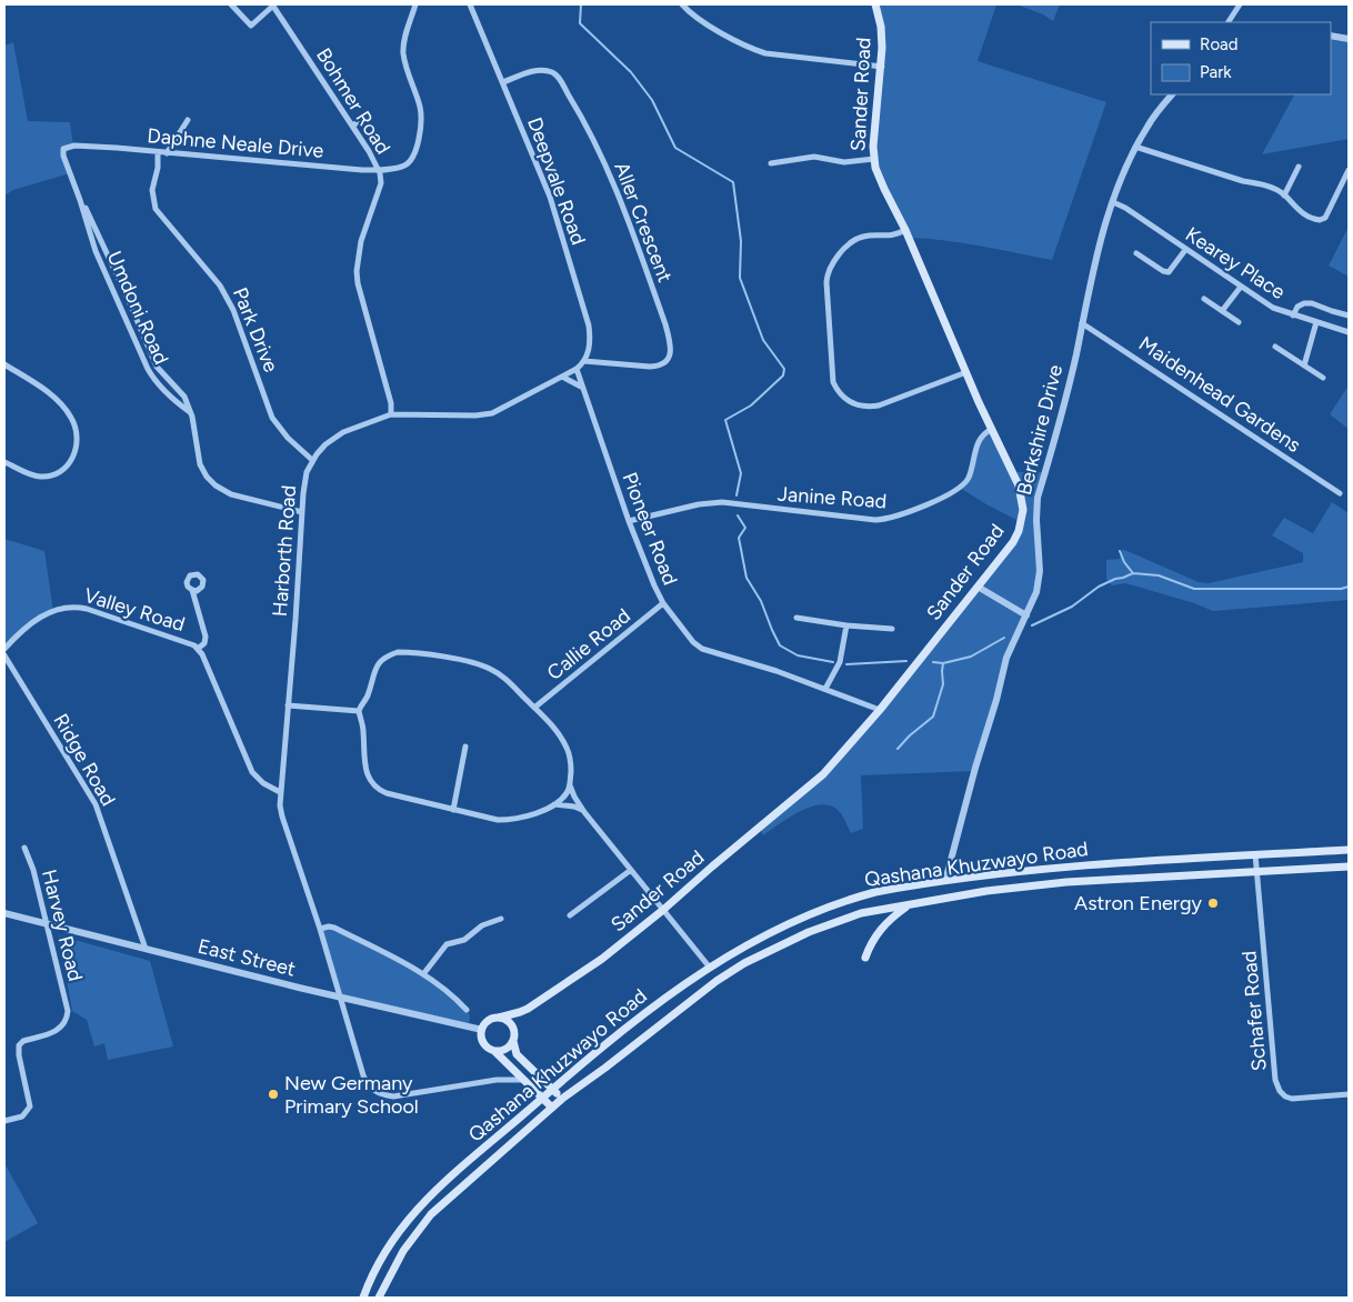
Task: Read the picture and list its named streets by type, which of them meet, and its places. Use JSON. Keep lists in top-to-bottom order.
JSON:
{
  "streets": {
    "main road": ["Sander Road", "Qashana Khuzwayo Road"],
    "street": [
      "Bohmer Road",
      "Daphne Neale Drive",
      "Deepvale Road",
      "Aller Crescent",
      "Kearey Place",
      "Umdoni Road",
      "Park Drive",
      "Maidenhead Gardens",
      "Berkshire Drive",
      "Janine Road",
      "Pioneer Road",
      "Harborth Road",
      "Valley Road",
      "Callie Road",
      "Ridge Road",
      "Harvey Road",
      "East Street",
      "Schafer Road"
    ]
  },
  "crossings": [
    ["Sander Road", "Janine Road"],
    ["Sander Road", "Pioneer Road"],
    ["Sander Road", "East Street"],
    ["Bohmer Road", "Daphne Neale Drive"],
    ["Bohmer Road", "Harborth Road"],
    ["Daphne Neale Drive", "Umdoni Road"],
    ["Daphne Neale Drive", "Park Drive"],
    ["Deepvale Road", "Aller Crescent"],
    ["Kearey Place", "Berkshire Drive"],
    ["Umdoni Road", "Harborth Road"],
    ["Park Drive", "Harborth Road"],
    ["Maidenhead Gardens", "Berkshire Drive"],
    ["Berkshire Drive", "Qashana Khuzwayo Road"],
    ["Janine Road", "Pioneer Road"],
    ["Pioneer Road", "Harborth Road"],
    ["Pioneer Road", "Callie Road"],
    ["Harborth Road", "Valley Road"],
    ["Harborth Road", "East Street"],
    ["Ridge Road", "East Street"],
    ["Qashana Khuzwayo Road", "Schafer Road"],
    ["Harvey Road", "East Street"]
  ],
  "places": ["Astron Energy", "New Germany Primary School"],
  "legend": ["Road", "Park"]
}
